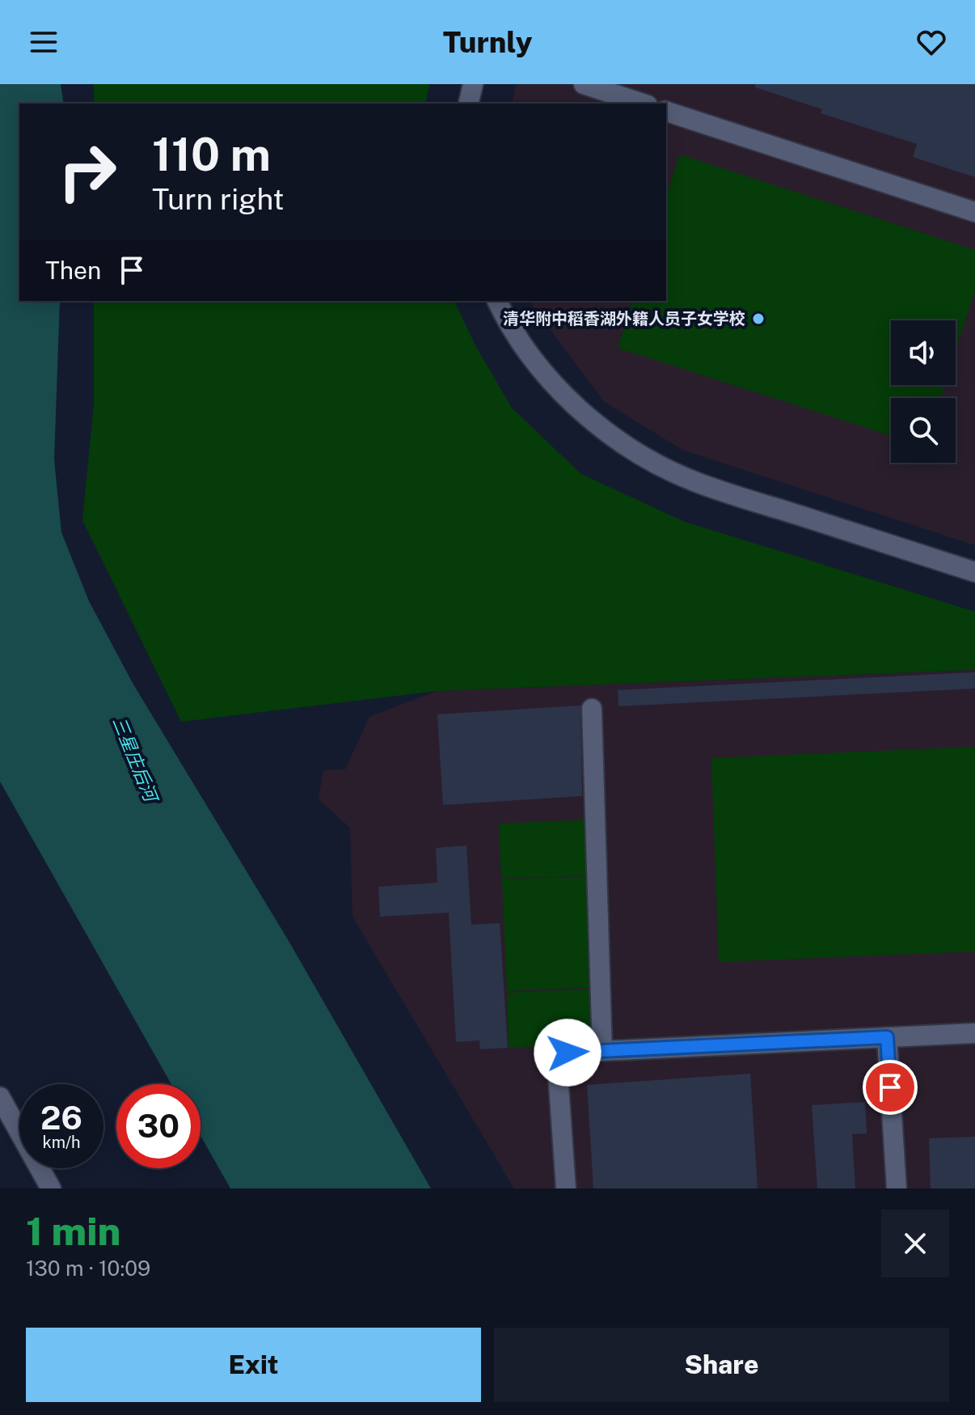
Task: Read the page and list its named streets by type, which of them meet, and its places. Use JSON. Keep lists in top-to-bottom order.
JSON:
{
  "water": ["三星庄后河"],
  "places": ["清华附中稻香湖外籍人员子女学校"],
  "page": {
    "header": "Turnly",
    "turn": ["110 m", "Turn right"],
    "then": "Then",
    "speed": "26 km/h",
    "limit": "30",
    "heading": ["1 min", "130 m · 10:09"],
    "buttons": ["Exit", "Share"]
  }
}
